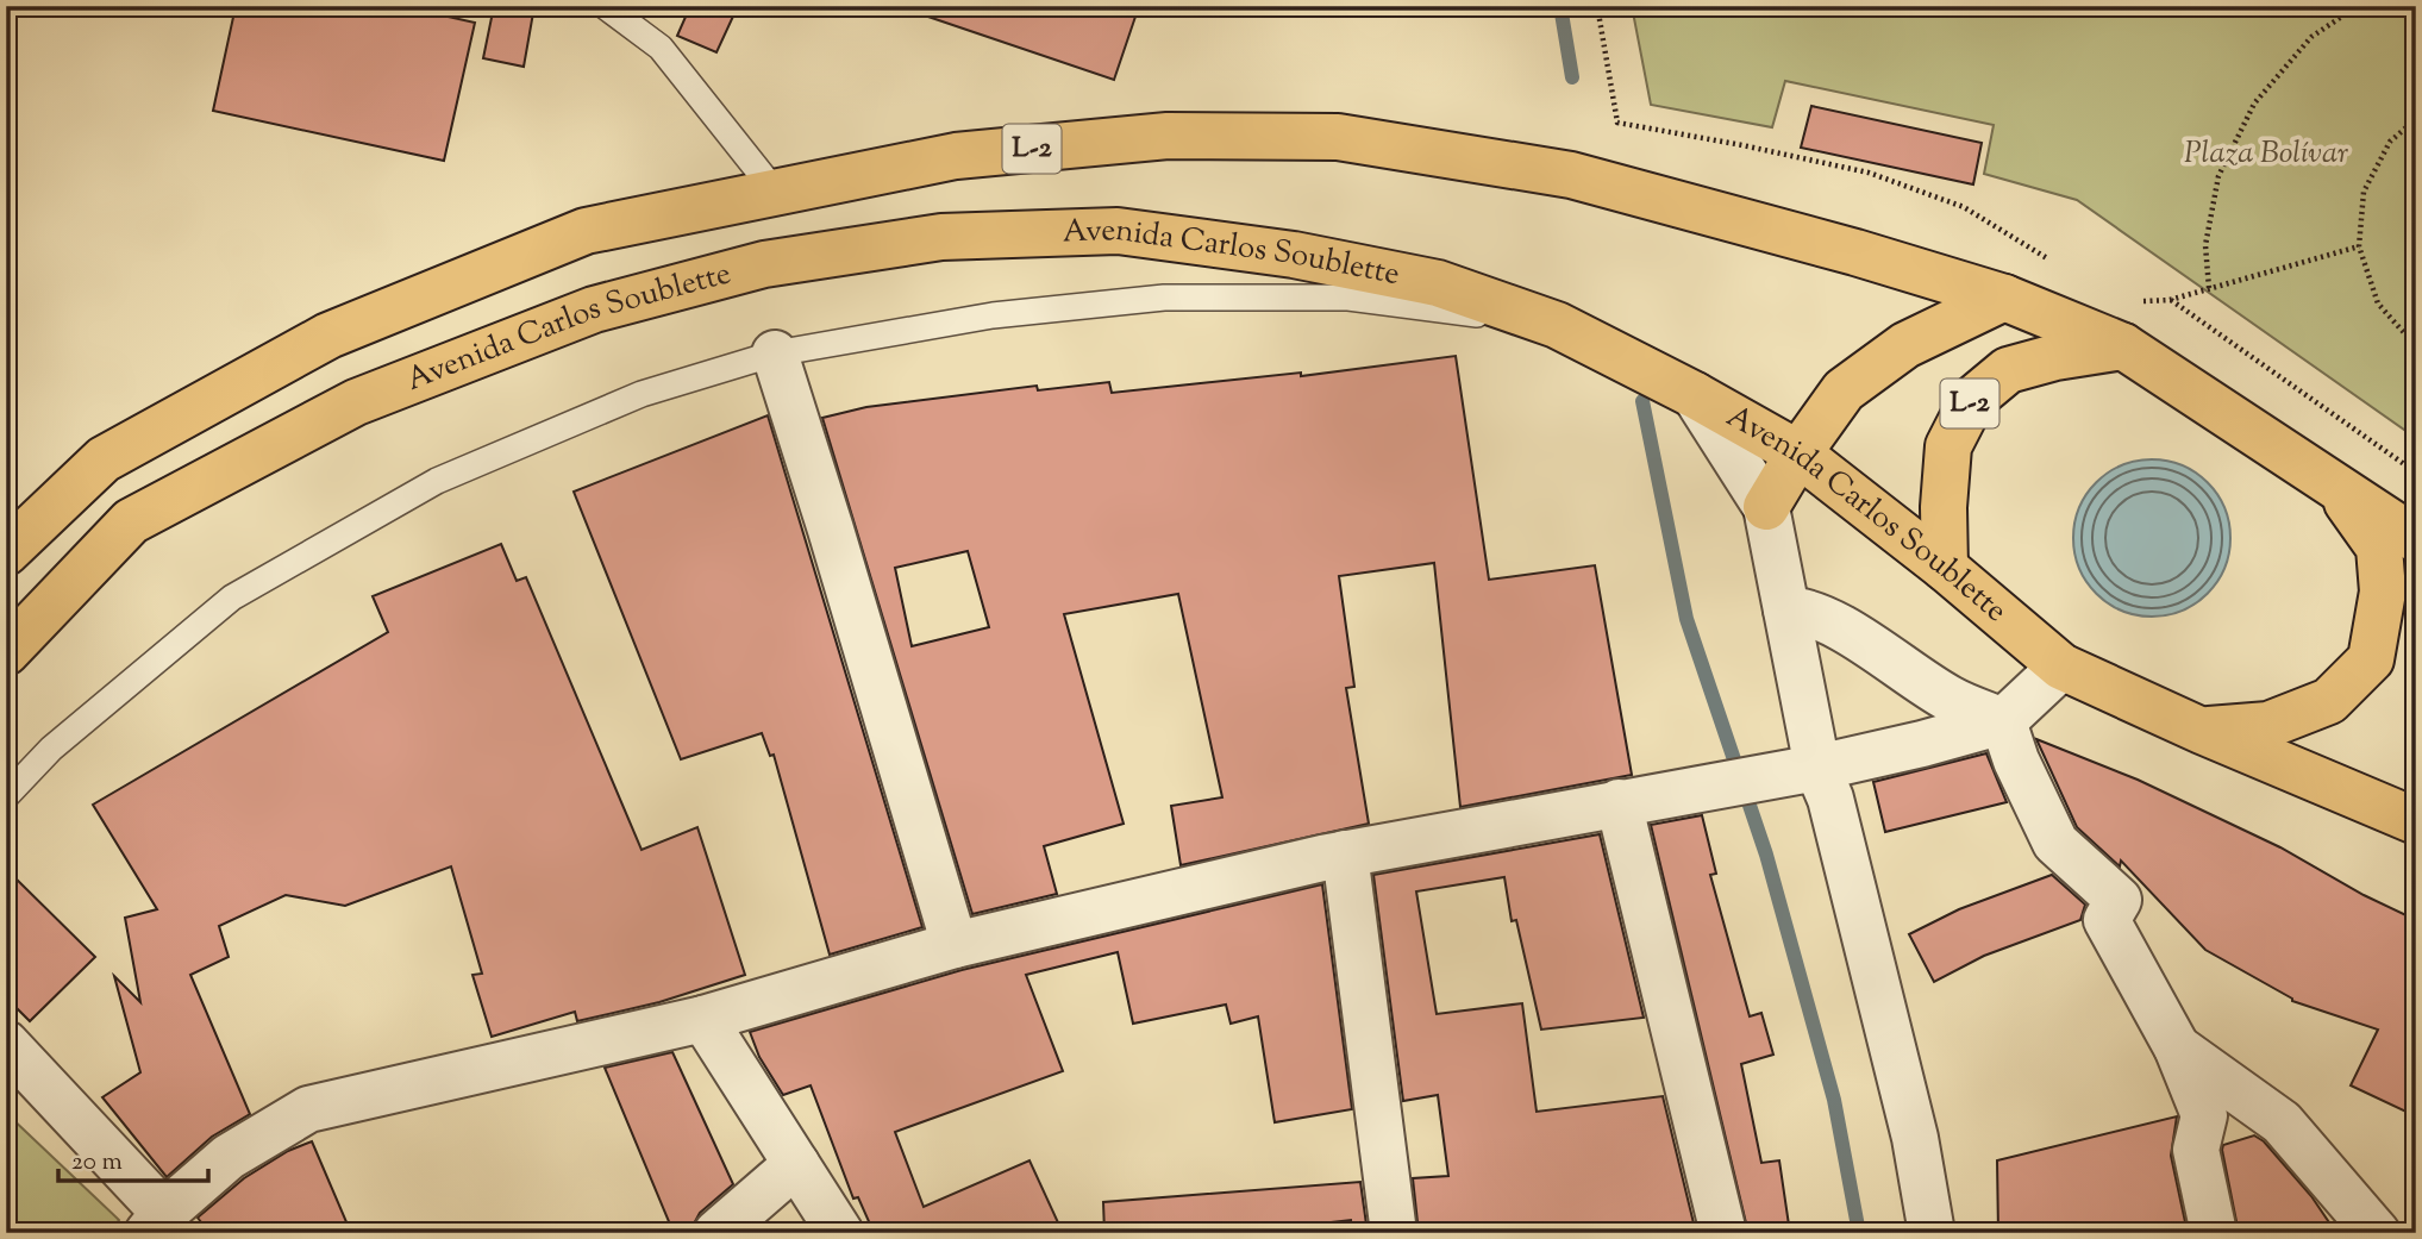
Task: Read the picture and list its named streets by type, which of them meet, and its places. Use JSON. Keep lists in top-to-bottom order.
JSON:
{
  "streets": {
    "main road": ["L-2", "Avenida Carlos Soublette"]
  },
  "crossings": [
    ["L-2", "Avenida Carlos Soublette"]
  ],
  "parks": ["Plaza Bolívar"],
  "scale_bar": "20 m"
}
